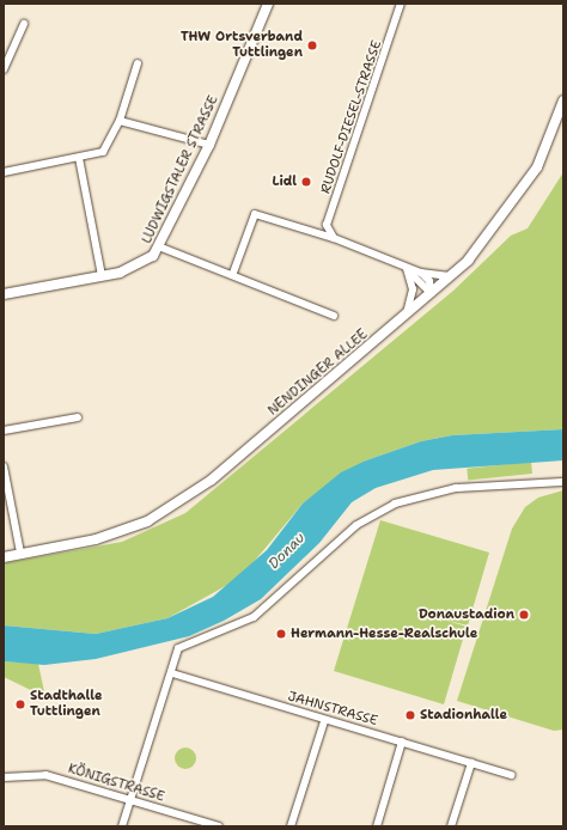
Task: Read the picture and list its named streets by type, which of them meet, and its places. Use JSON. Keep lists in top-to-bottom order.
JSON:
{
  "streets": {
    "street": [
      "RUDOLF-DIESEL-STRASSE",
      "LUDWIGSTALER STRASSE",
      "NENDINGER ALLEE",
      "JAHNSTRASSE",
      "KÖNIGSTRASSE"
    ]
  },
  "water": ["Donau"],
  "places": [
    "THW Ortsverband Tuttlingen",
    "Lidl",
    "Donaustadion",
    "Hermann-Hesse-Realschule",
    "Stadthalle Tuttlingen",
    "Stadionhalle"
  ]
}
